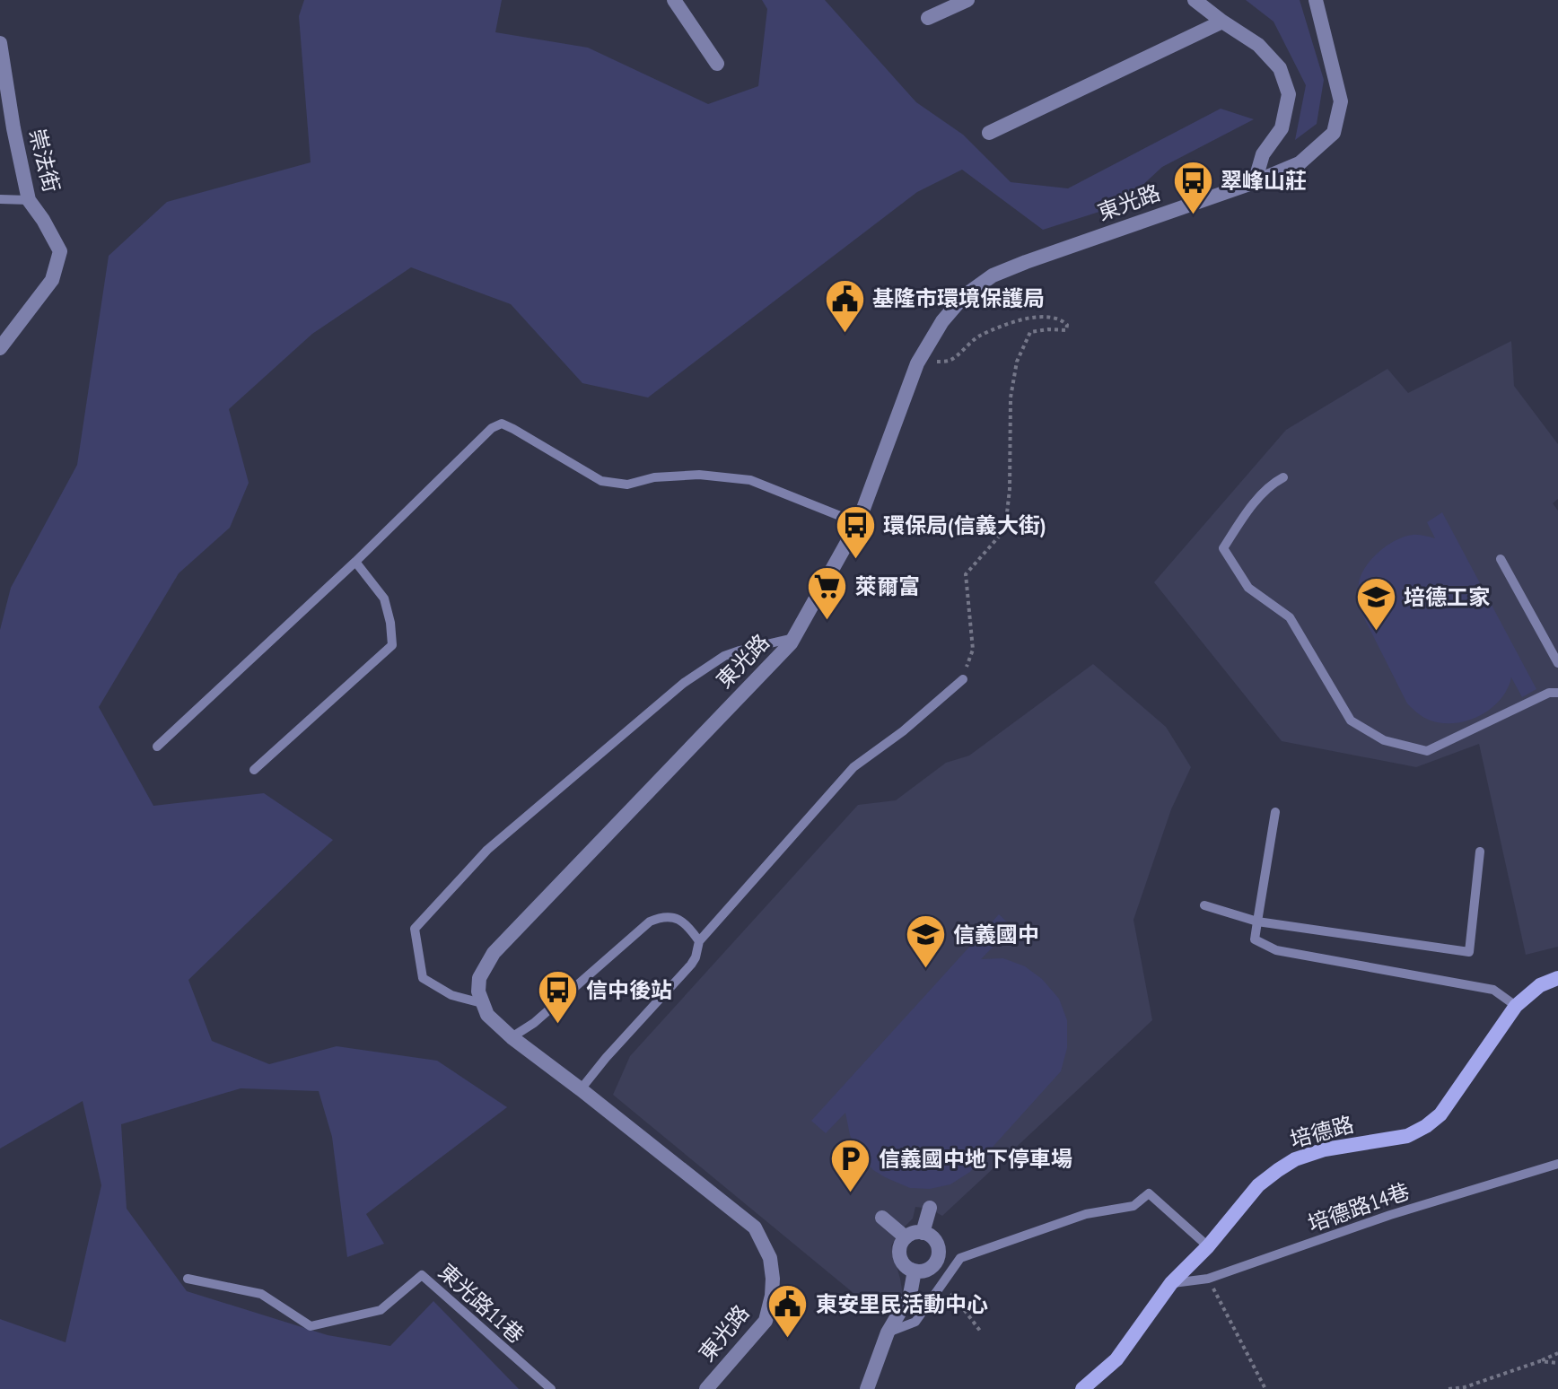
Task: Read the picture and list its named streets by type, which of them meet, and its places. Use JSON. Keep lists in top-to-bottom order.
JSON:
{
  "streets": {
    "main road": ["培德路"],
    "street": ["崇法街", "東光路"],
    "lane": ["培德路14巷", "東光路11巷"]
  },
  "crossings": [
    ["培德路", "培德路14巷"]
  ],
  "places": {
    "bus stop": ["翠峰山莊", "環保局(信義大街)", "信中後站"],
    "public building": ["基隆市環境保護局", "東安里民活動中心"],
    "supermarket": ["萊爾富"],
    "school or university": ["培德工家", "信義國中"],
    "parking": ["信義國中地下停車場"]
  }
}
